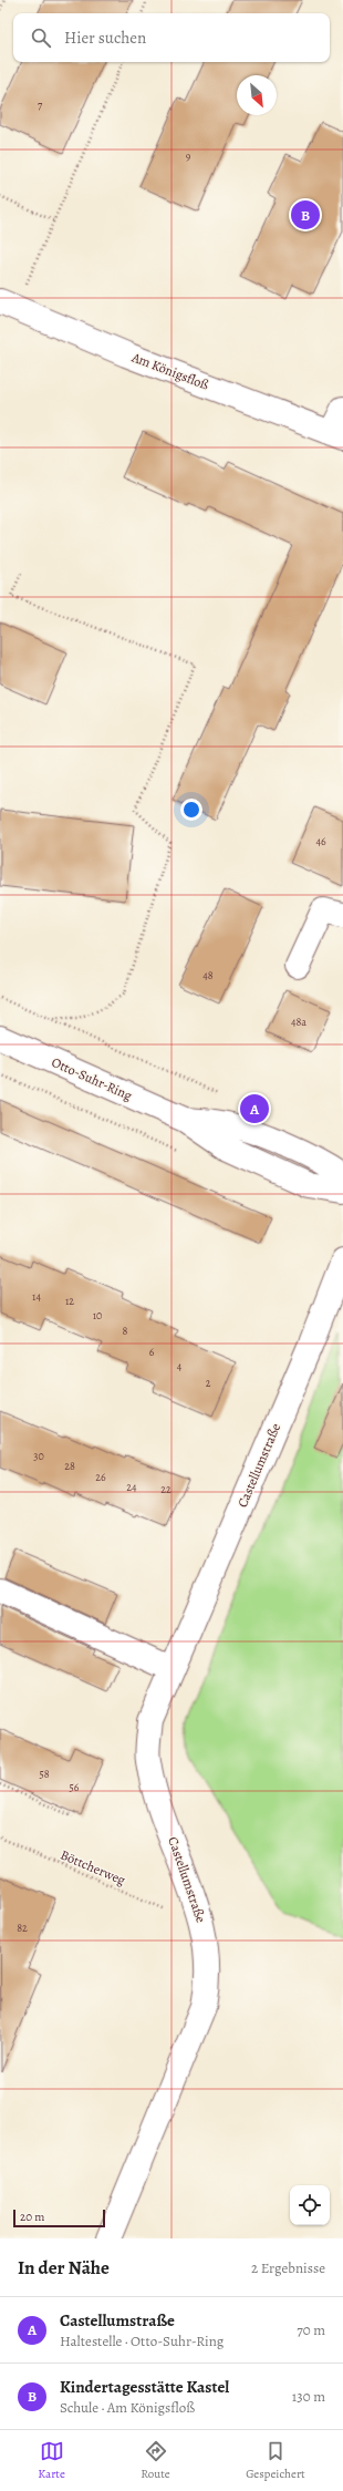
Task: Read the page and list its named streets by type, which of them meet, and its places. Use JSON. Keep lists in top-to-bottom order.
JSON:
{
  "streets": {
    "street": ["Am Königsfloß", "Otto-Suhr-Ring", "Castellumstraße"],
    "path": ["Böttcherweg"]
  },
  "house_numbers": [
    "7",
    "9",
    "46",
    "48",
    "48a",
    "14",
    "12",
    "10",
    "8",
    "6",
    "4",
    "2",
    "30",
    "28",
    "26",
    "24",
    "22",
    "58",
    "56",
    "82"
  ],
  "scale_bar": "20 m",
  "north": "bottom right",
  "page": {
    "search": "Hier suchen",
    "pins": ["B", "A"],
    "scale": "20 m",
    "heading": ["In der Nähe", "2 Ergebnisse"],
    "list": [
      {
        "mark": "A",
        "name": "Castellumstraße",
        "note": "Haltestelle · Otto-Suhr-Ring",
        "value": "70 m"
      },
      {
        "mark": "B",
        "name": "Kindertagesstätte Kastel",
        "note": "Schule · Am Königsfloß",
        "value": "130 m"
      }
    ],
    "nav": ["Karte", "Route", "Gespeichert"]
  }
}
